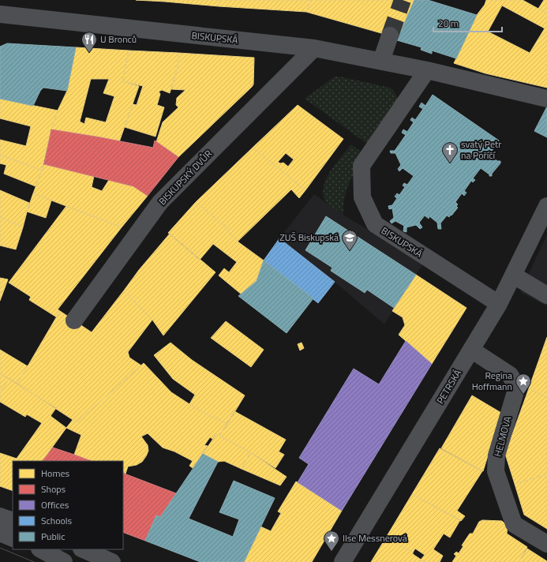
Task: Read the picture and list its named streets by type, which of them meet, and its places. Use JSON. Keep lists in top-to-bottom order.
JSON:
{
  "streets": {
    "street": [
      "BISKUPSKÁ",
      "BISKUPSKÝ DVŮR",
      "PETRSKÁ",
      "HELMOVA"
    ]
  },
  "crossings": [
    ["BISKUPSKÁ", "BISKUPSKÝ DVŮR"],
    ["BISKUPSKÁ", "PETRSKÁ"],
    ["PETRSKÁ", "HELMOVA"]
  ],
  "places": {
    "restaurant": ["U Bronců"],
    "church": ["svatý Petr na Poříčí"],
    "school or university": ["ZUŠ Biskupská"],
    "place": ["Regina Hoffmann", "Ilse Messnerová"]
  },
  "legend": [
    "Homes",
    "Shops",
    "Offices",
    "Schools",
    "Public"
  ],
  "scale_bar": "20 m"
}
